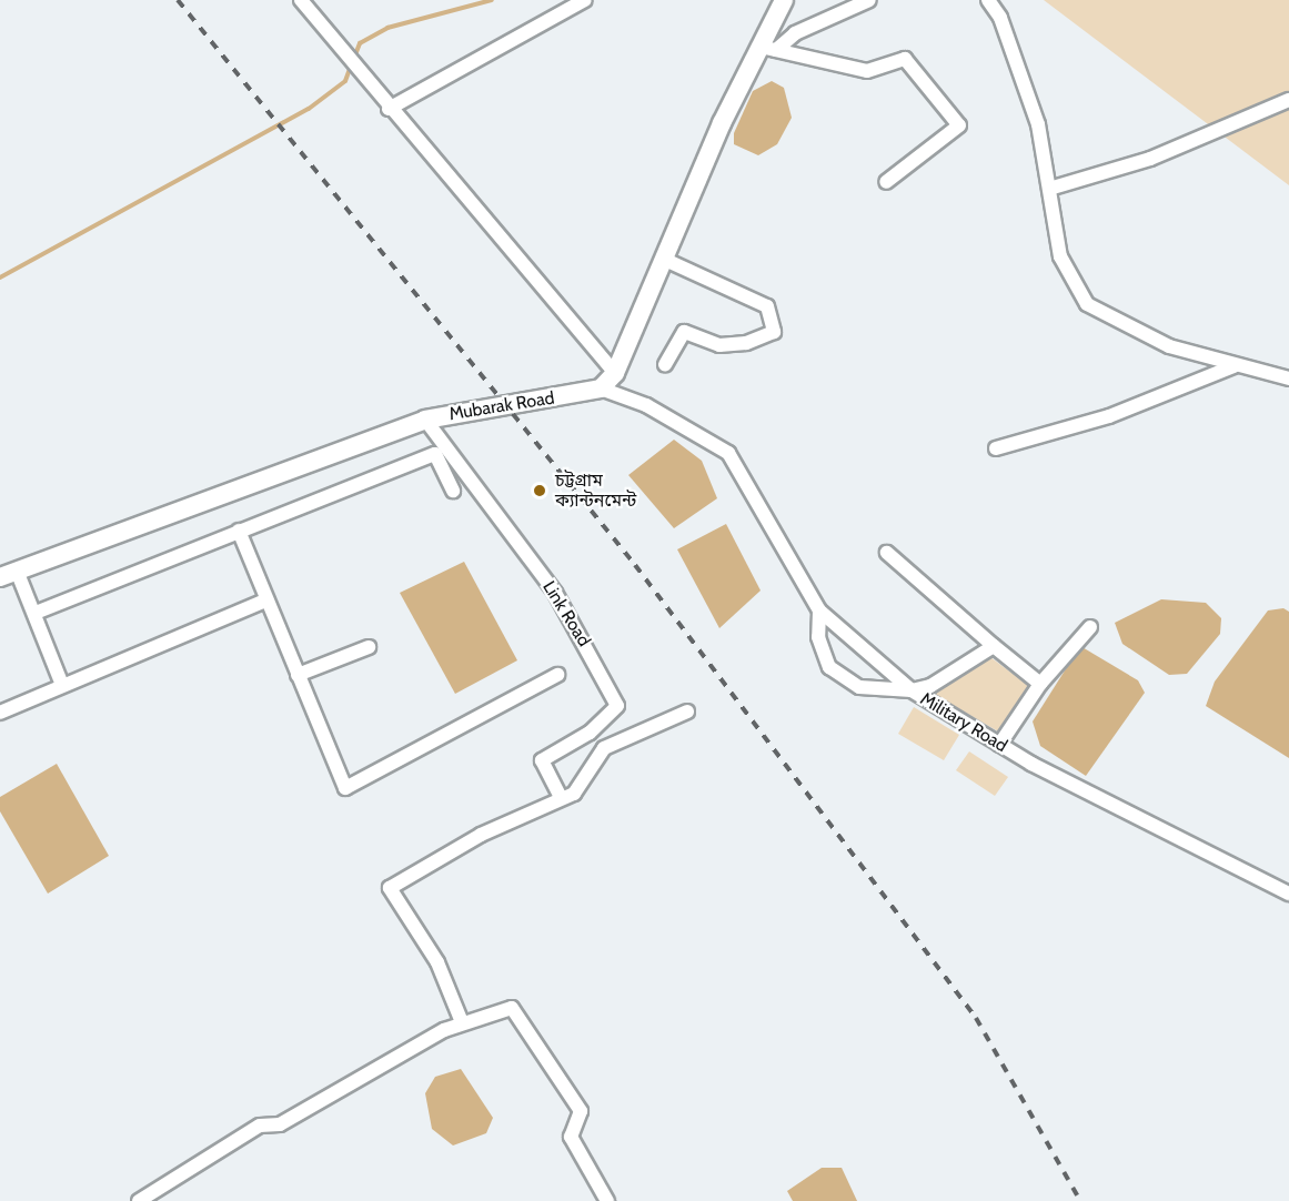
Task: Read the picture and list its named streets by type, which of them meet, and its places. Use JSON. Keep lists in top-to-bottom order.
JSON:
{
  "streets": {
    "street": ["Mubarak Road", "Link Road", "Military Road"]
  },
  "crossings": [
    ["Mubarak Road", "Link Road"],
    ["Mubarak Road", "Military Road"]
  ],
  "places": ["চট্টগ্রাম ক্যান্টনমেন্ট"]
}
